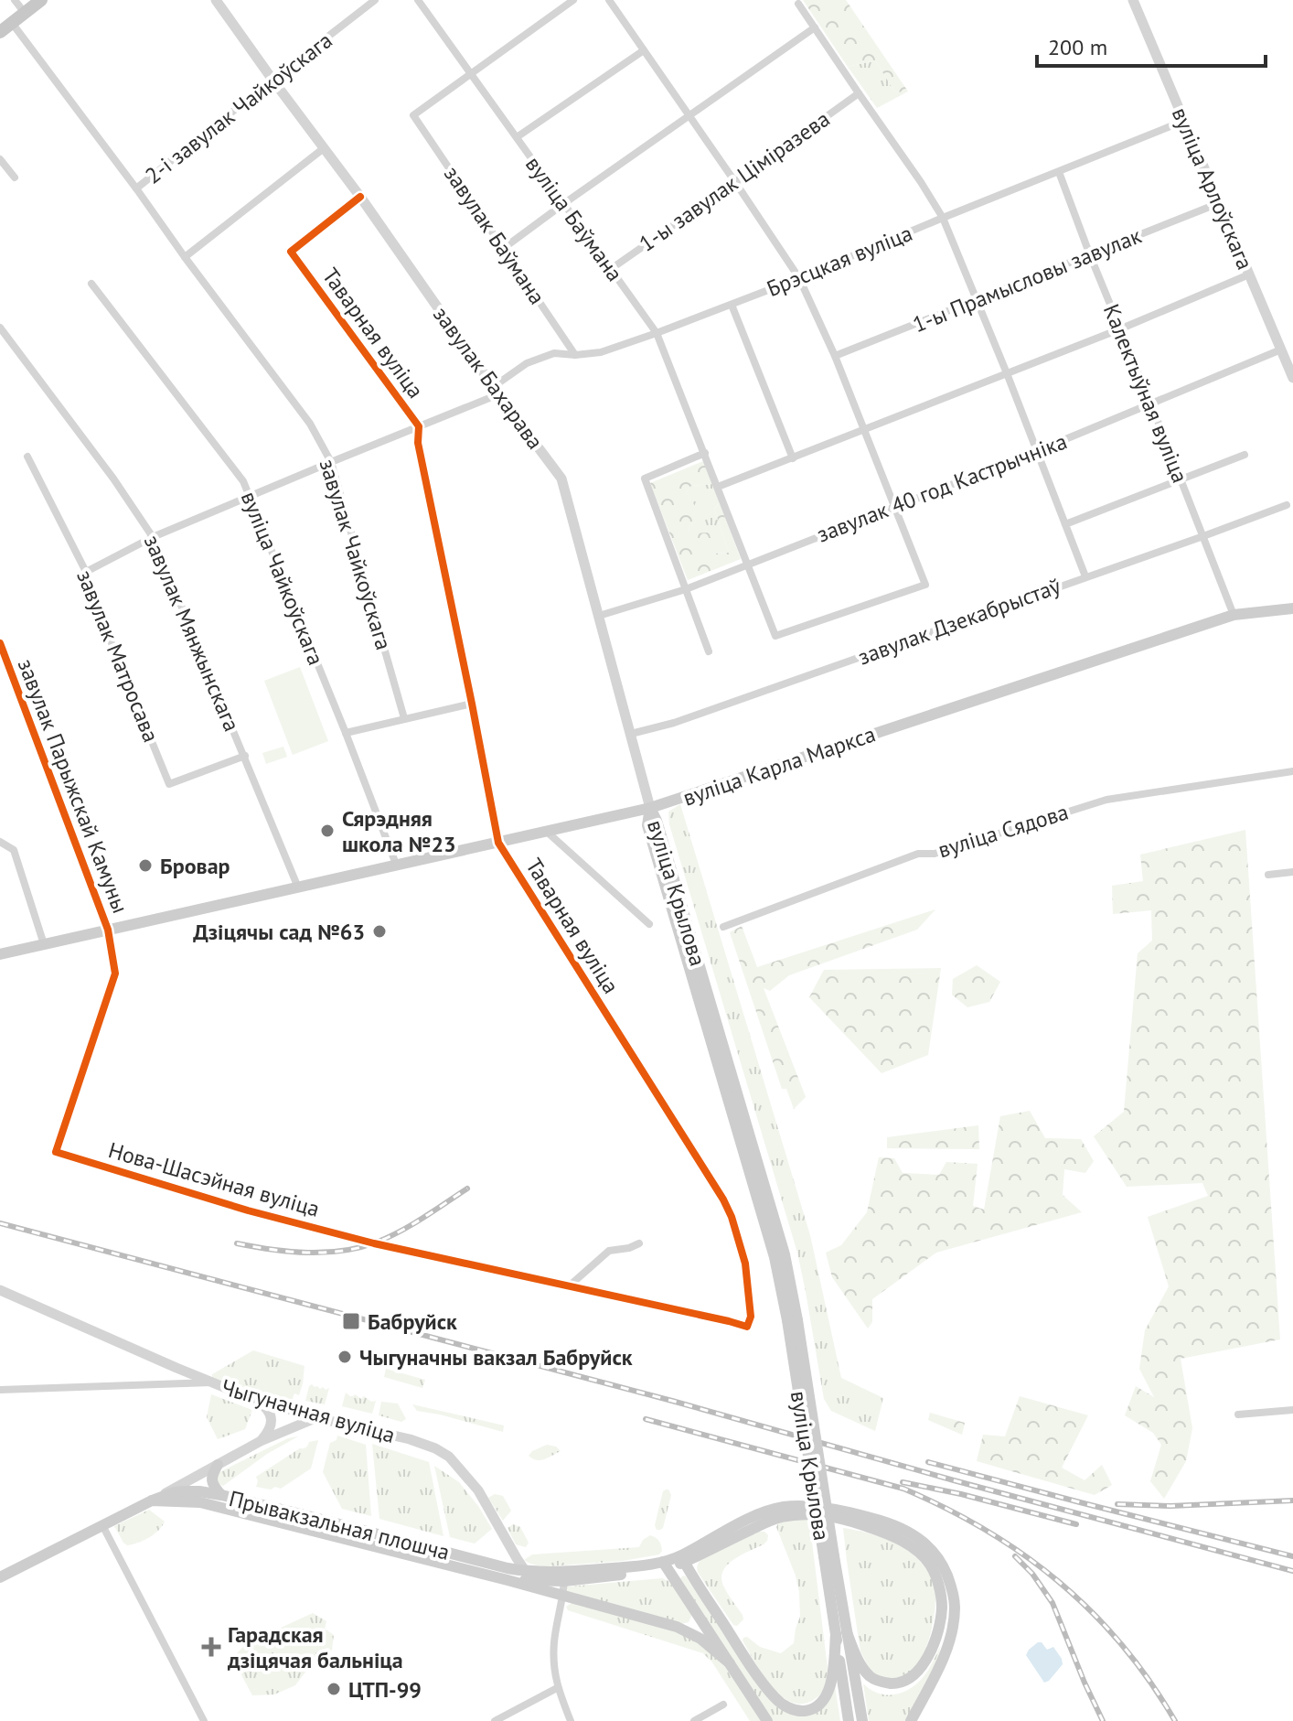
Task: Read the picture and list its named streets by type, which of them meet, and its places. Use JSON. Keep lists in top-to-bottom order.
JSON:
{
  "streets": {
    "main road": ["вуліца Карла Маркса", "вуліца Крылова", "Прывакзальная плошча"],
    "street": [
      "2-і завулак Чайкоўскага",
      "1-ы завулак Ціміразева",
      "вуліца Арлоўскага",
      "вуліца Баўмана",
      "завулак Баўмана",
      "Брэсцкая вуліца",
      "1-ы Прамысловы завулак",
      "Таварная вуліца",
      "завулак Бахарава",
      "Калектыўная вуліца",
      "завулак 40 год Кастрычніка",
      "завулак Чайкоўскага",
      "вуліца Чайкоўскага",
      "завулак Дзекабрыстаў",
      "завулак Мянжынскага",
      "завулак Матросава",
      "завулак Парыжскай Камуны",
      "вуліца Сядова",
      "Нова-Шасэйная вуліца",
      "Чыгуначная вуліца"
    ]
  },
  "crossings": [
    ["2-і завулак Чайкоўскага", "завулак Бахарава"],
    ["2-і завулак Чайкоўскага", "завулак Чайкоўскага"],
    ["1-ы завулак Ціміразева", "вуліца Баўмана"],
    ["вуліца Арлоўскага", "Брэсцкая вуліца"],
    ["вуліца Арлоўскага", "1-ы Прамысловы завулак"],
    ["вуліца Арлоўскага", "завулак 40 год Кастрычніка"],
    ["вуліца Баўмана", "завулак Баўмана"],
    ["вуліца Баўмана", "Брэсцкая вуліца"],
    ["вуліца Баўмана", "завулак 40 год Кастрычніка"],
    ["завулак Баўмана", "Брэсцкая вуліца"],
    ["Брэсцкая вуліца", "Таварная вуліца"],
    ["Брэсцкая вуліца", "завулак Бахарава"],
    ["Брэсцкая вуліца", "Калектыўная вуліца"],
    ["Брэсцкая вуліца", "завулак Чайкоўскага"],
    ["Брэсцкая вуліца", "вуліца Чайкоўскага"],
    ["Брэсцкая вуліца", "завулак Мянжынскага"],
    ["Брэсцкая вуліца", "завулак Матросава"],
    ["1-ы Прамысловы завулак", "Калектыўная вуліца"],
    ["Таварная вуліца", "завулак Бахарава"],
    ["Таварная вуліца", "вуліца Карла Маркса"],
    ["Таварная вуліца", "Нова-Шасэйная вуліца"],
    ["завулак Бахарава", "завулак 40 год Кастрычніка"],
    ["завулак Бахарава", "завулак Дзекабрыстаў"],
    ["завулак Бахарава", "вуліца Карла Маркса"],
    ["завулак Бахарава", "вуліца Крылова"],
    ["Калектыўная вуліца", "завулак 40 год Кастрычніка"],
    ["Калектыўная вуліца", "завулак Дзекабрыстаў"],
    ["Калектыўная вуліца", "вуліца Карла Маркса"],
    ["вуліца Чайкоўскага", "вуліца Карла Маркса"],
    ["завулак Мянжынскага", "завулак Матросава"],
    ["завулак Мянжынскага", "вуліца Карла Маркса"],
    ["вуліца Карла Маркса", "завулак Парыжскай Камуны"],
    ["вуліца Карла Маркса", "вуліца Крылова"],
    ["завулак Парыжскай Камуны", "Нова-Шасэйная вуліца"],
    ["Чыгуначная вуліца", "Прывакзальная плошча"]
  ],
  "places": {
    "other": [
      "Сярэдняя школа №23",
      "Бровар",
      "Дзіцячы сад №63",
      "Чыгуначны вакзал Бабруйск",
      "ЦТП-99"
    ],
    "transit": ["Бабруйск"],
    "health": ["Гарадская дзіцячая бальніца"]
  },
  "scale_bar": "200 m"
}
